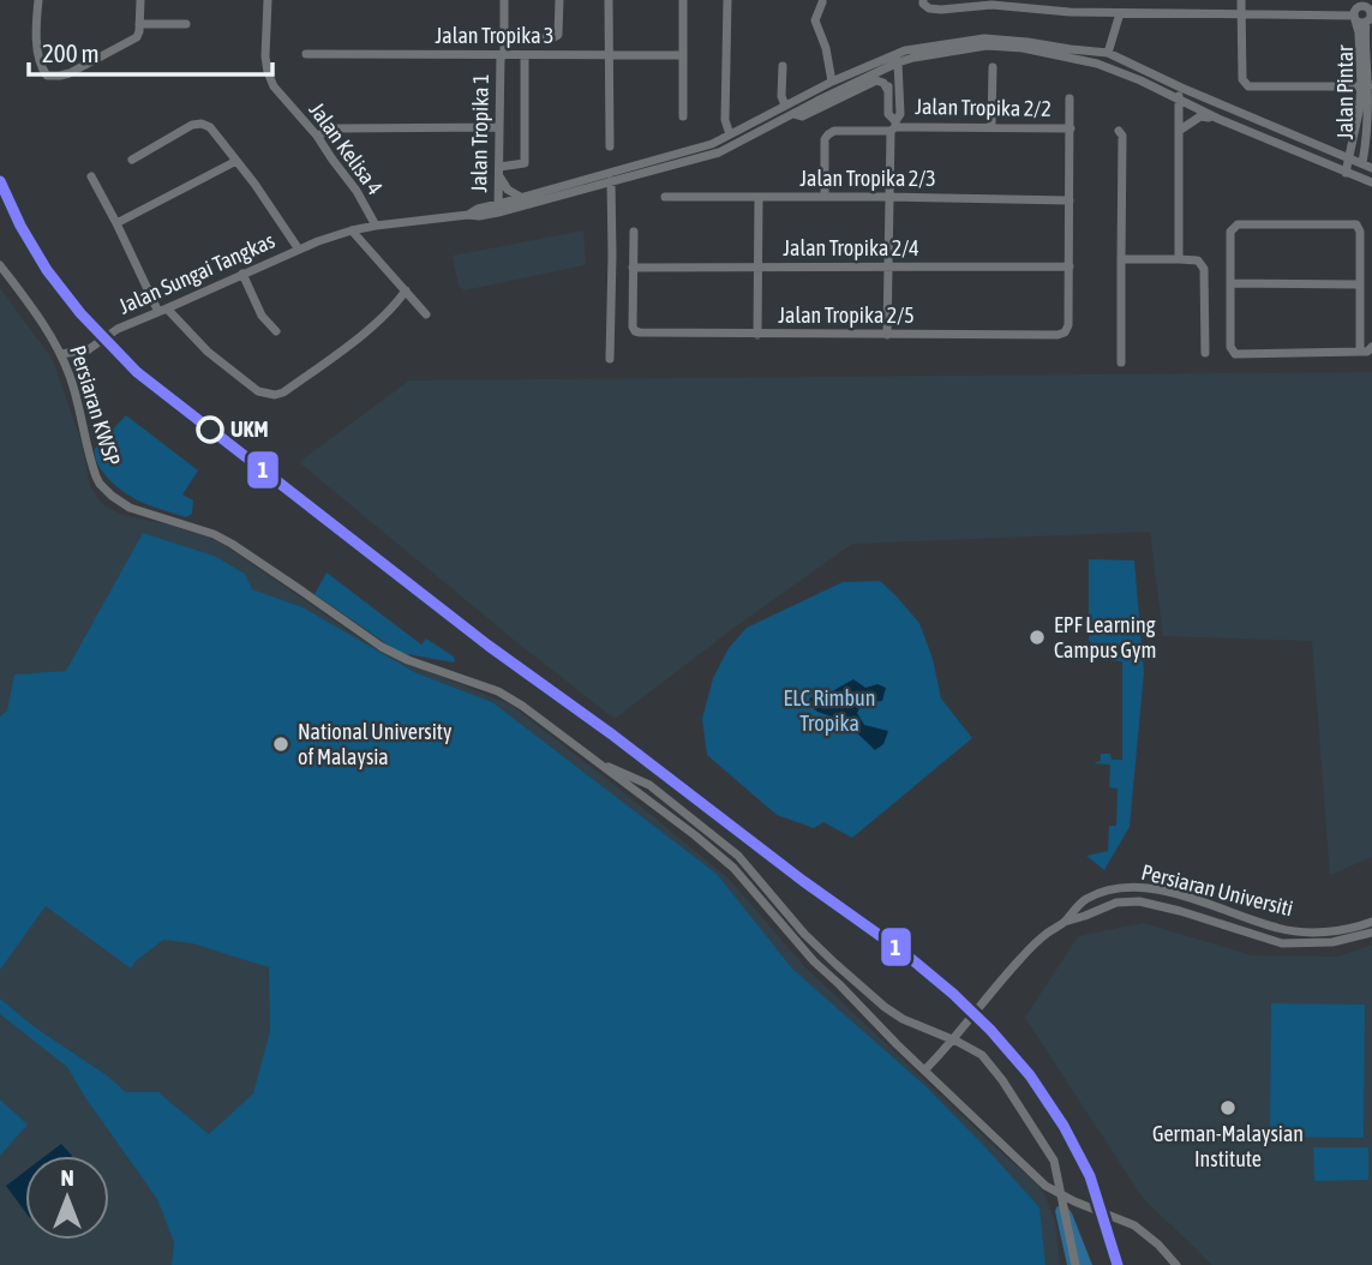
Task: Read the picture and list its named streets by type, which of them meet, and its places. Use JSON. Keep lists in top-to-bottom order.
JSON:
{
  "streets": {
    "street": [
      "Jalan Tropika 3",
      "Jalan Pintar",
      "Jalan Tropika 2/2",
      "Jalan Tropika 1",
      "Jalan Kelisa 4",
      "Jalan Tropika 2/3",
      "Jalan Tropika 2/4",
      "Jalan Sungai Tangkas",
      "Jalan Tropika 2/5",
      "Persiaran KWSP",
      "Persiaran Universiti"
    ]
  },
  "crossings": [
    ["Jalan Tropika 3", "Jalan Tropika 1"],
    ["Jalan Tropika 2/2", "Jalan Tropika 2/3"],
    ["Jalan Tropika 1", "Jalan Sungai Tangkas"],
    ["Jalan Kelisa 4", "Jalan Sungai Tangkas"],
    ["Jalan Tropika 2/4", "Jalan Tropika 2/5"],
    ["Jalan Sungai Tangkas", "Persiaran KWSP"]
  ],
  "parks": ["ELC Rimbun Tropika"],
  "places": [
    "UKM",
    "EPF Learning Campus Gym",
    "National University of Malaysia",
    "German-Malaysian Institute"
  ],
  "lines": ["rail line 1"],
  "scale_bar": "200 m",
  "north": "top"
}
